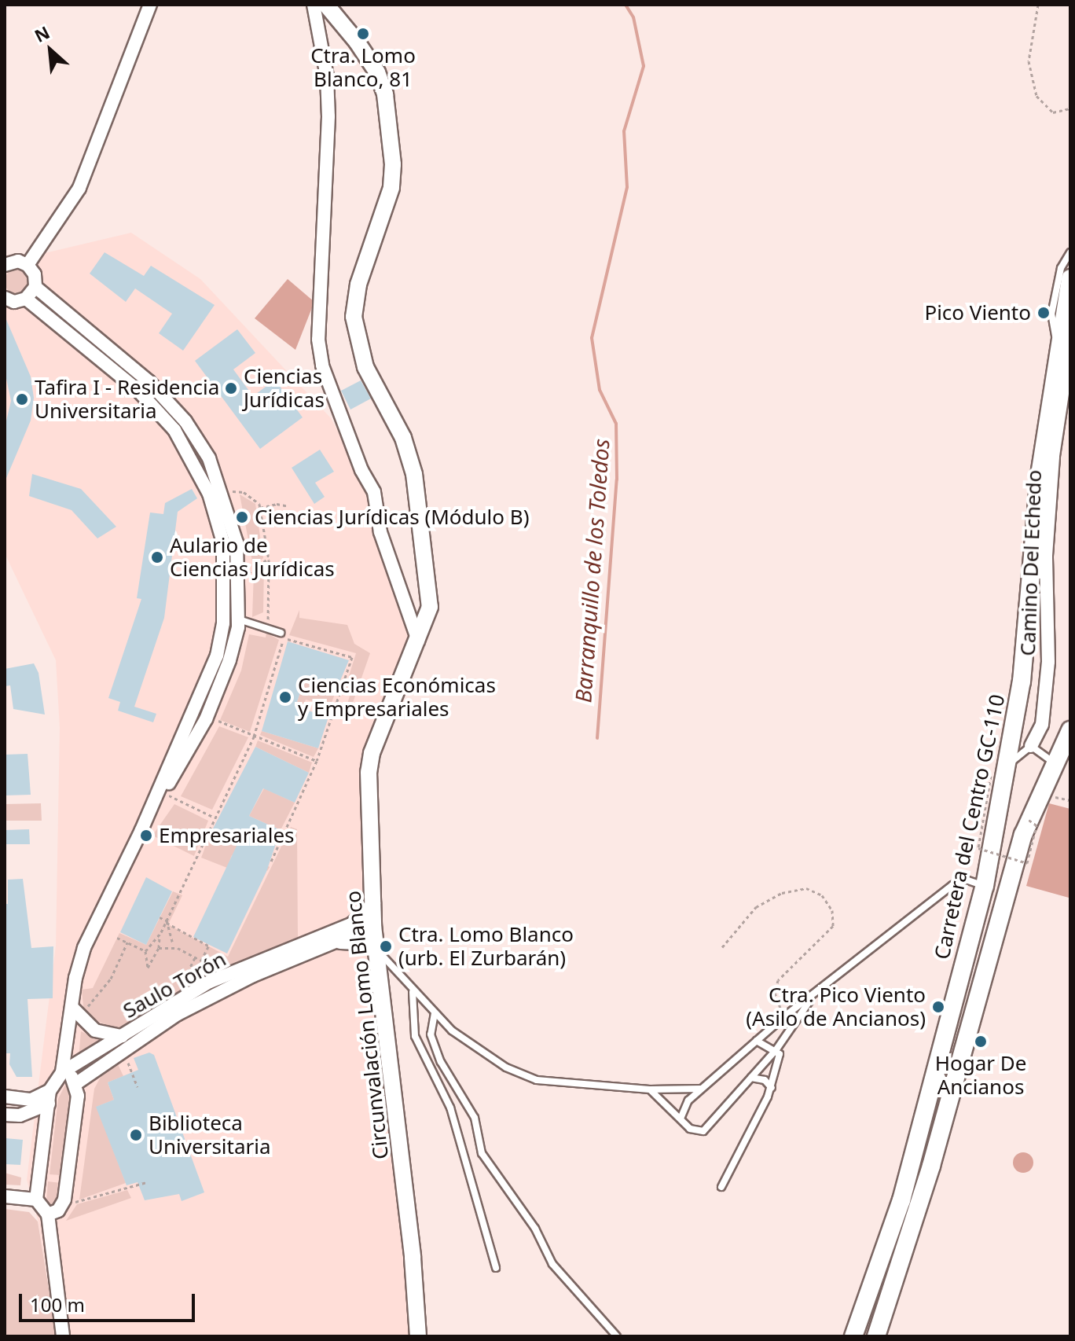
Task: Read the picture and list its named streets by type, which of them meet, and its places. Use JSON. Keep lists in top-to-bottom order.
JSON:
{
  "streets": {
    "main road": ["Carretera del Centro GC-110"],
    "street": ["Camino Del Echedo", "Saulo Torón", "Circunvalación Lomo Blanco"]
  },
  "crossings": [
    ["Camino Del Echedo", "Carretera del Centro GC-110"],
    ["Saulo Torón", "Circunvalación Lomo Blanco"]
  ],
  "water": ["Barranquillo de los Toledos"],
  "places": [
    "Ctra. Lomo Blanco, 81",
    "Pico Viento",
    "Ciencias Jurídicas",
    "Tafira I - Residencia Universitaria",
    "Ciencias Jurídicas (Módulo B)",
    "Aulario de Ciencias Jurídicas",
    "Ciencias Económicas y Empresariales",
    "Empresariales",
    "Ctra. Lomo Blanco (urb. El Zurbarán)",
    "Ctra. Pico Viento (Asilo de Ancianos)",
    "Hogar De Ancianos",
    "Biblioteca Universitaria"
  ],
  "scale_bar": "100 m",
  "north": "top left"
}
